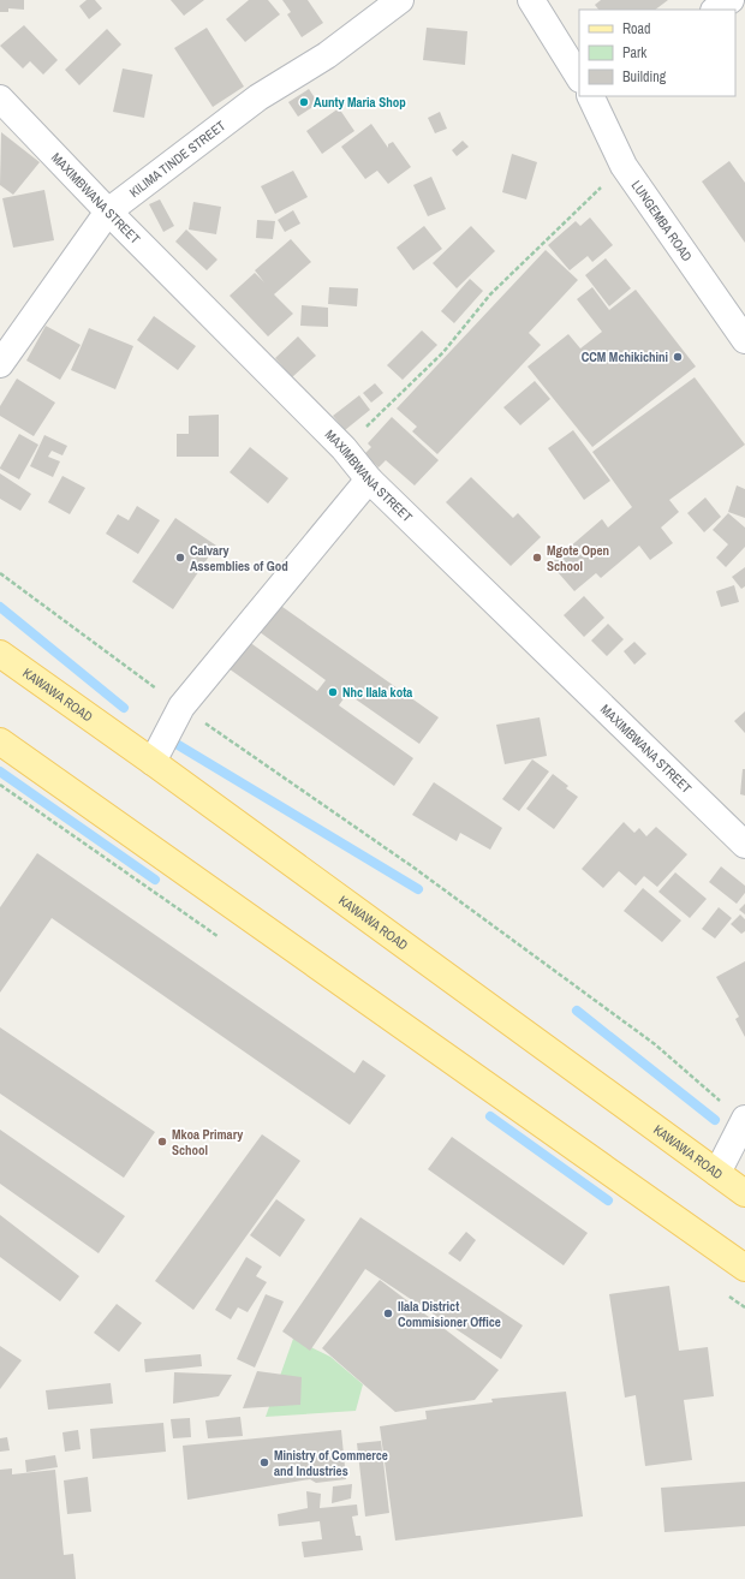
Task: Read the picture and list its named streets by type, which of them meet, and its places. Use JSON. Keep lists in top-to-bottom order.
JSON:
{
  "streets": {
    "main road": ["KAWAWA ROAD"],
    "street": ["KILIMA TINDE STREET", "MAXIMBWANA STREET", "LUNGEMBA ROAD"]
  },
  "crossings": [
    ["KILIMA TINDE STREET", "MAXIMBWANA STREET"]
  ],
  "places": [
    "Aunty Maria Shop",
    "CCM Mchikichini",
    "Calvary Assemblies of God",
    "Mgote Open School",
    "Nhc Ilala kota",
    "Mkoa Primary School",
    "Ilala District Commisioner Office",
    "Ministry of Commerce and Industries"
  ],
  "legend": ["Road", "Park", "Building"]
}
